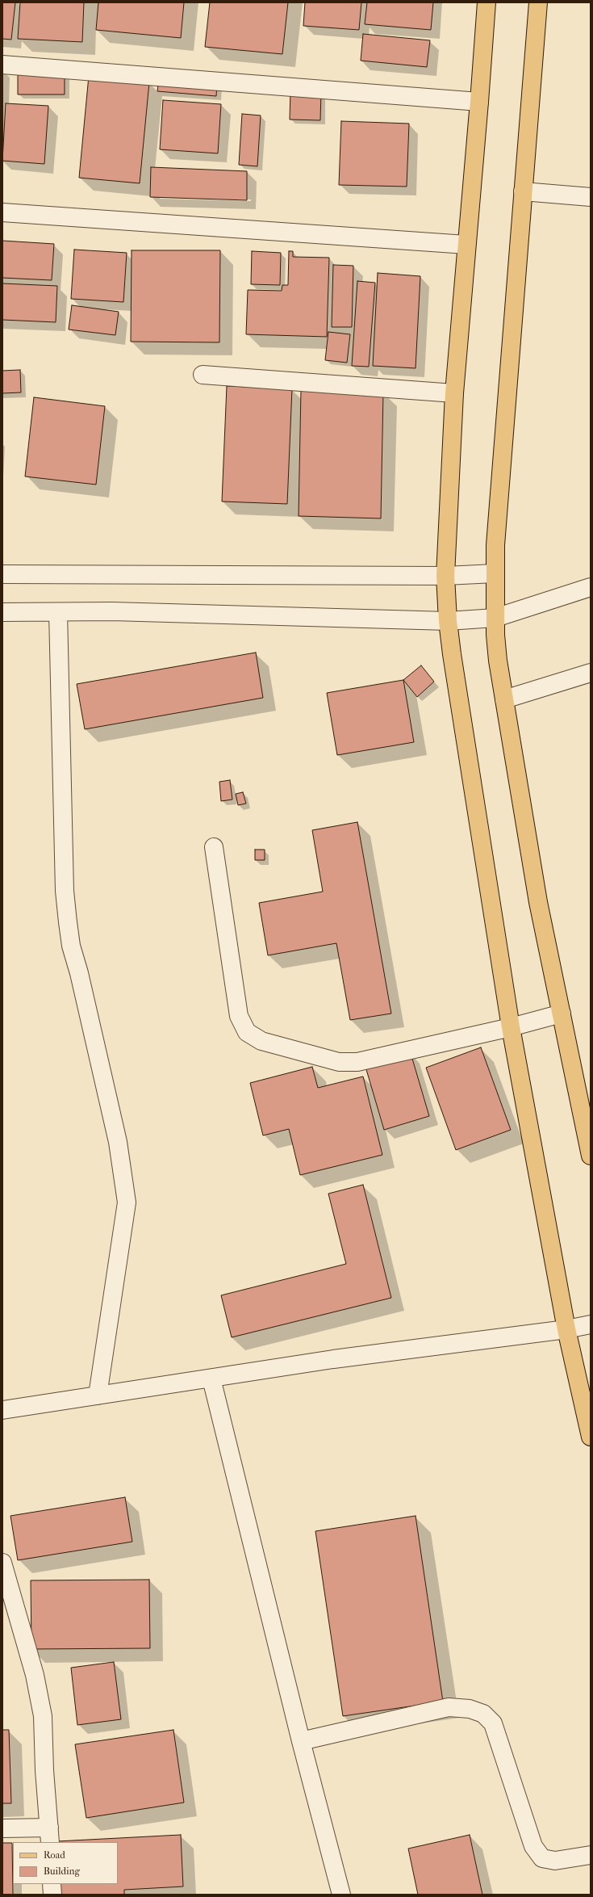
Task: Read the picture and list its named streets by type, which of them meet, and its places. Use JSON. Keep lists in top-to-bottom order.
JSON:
{
  "legend": ["Road", "Building"]
}
